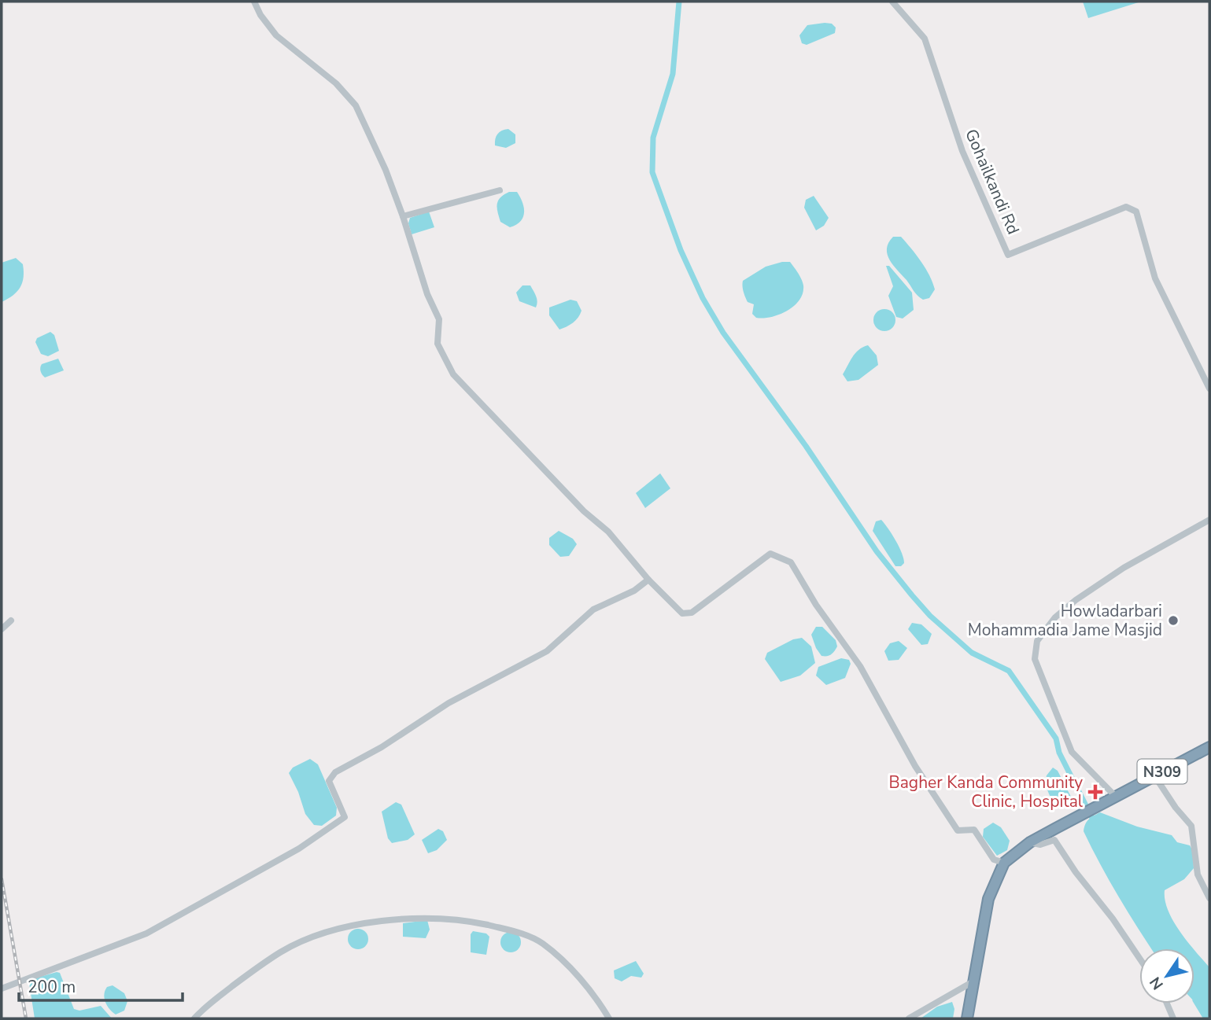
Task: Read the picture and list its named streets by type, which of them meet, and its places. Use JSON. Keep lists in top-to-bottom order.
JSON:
{
  "streets": {
    "highway": ["N309"],
    "street": ["Gohailkandi Rd"]
  },
  "places": {
    "other": ["Howladarbari Mohammadia Jame Masjid"],
    "health": ["Bagher Kanda Community Clinic, Hospital"]
  },
  "scale_bar": "200 m",
  "north": "bottom left"
}
